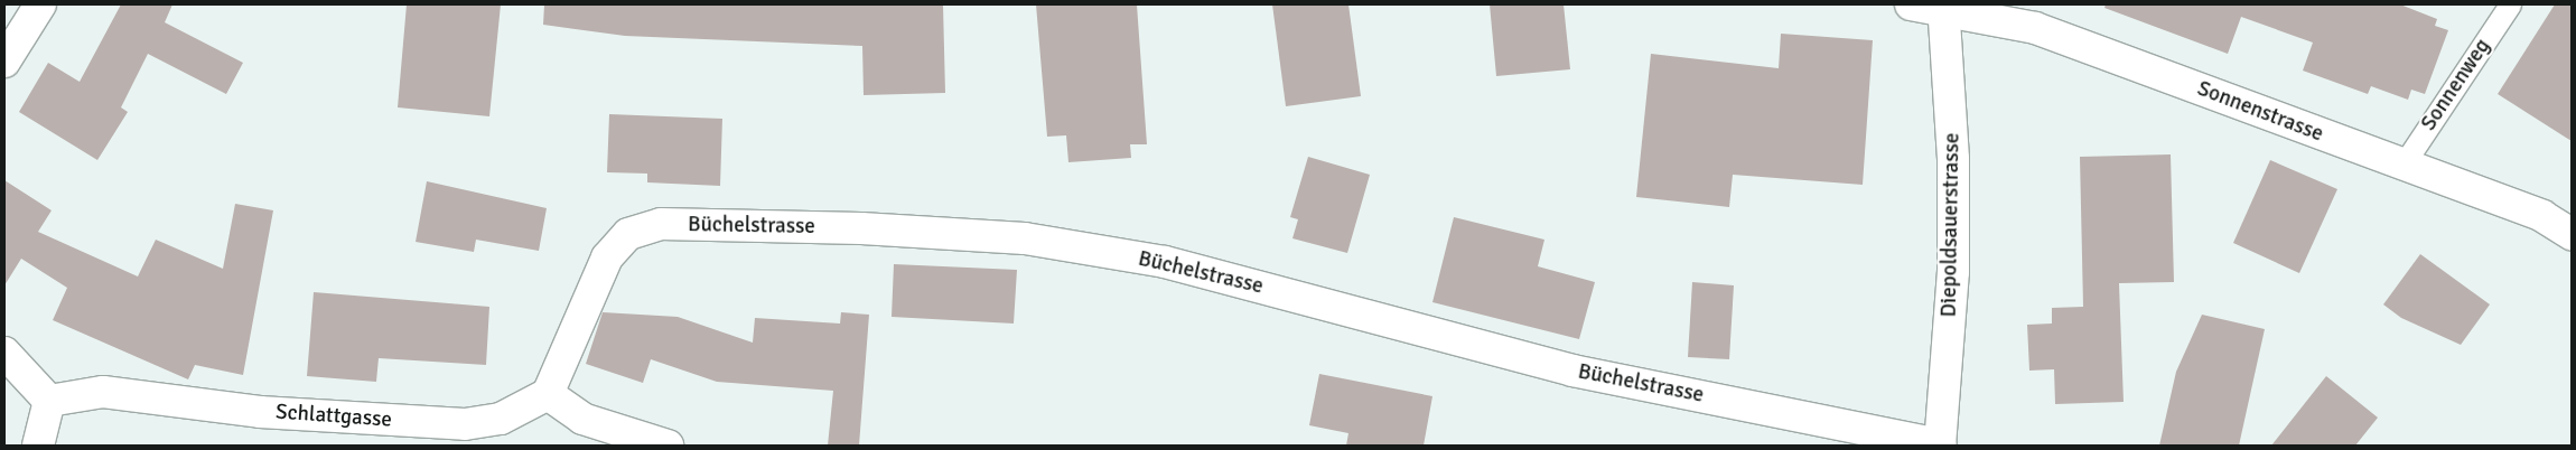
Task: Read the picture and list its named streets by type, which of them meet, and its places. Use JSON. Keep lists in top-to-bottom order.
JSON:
{
  "streets": {
    "street": [
      "Sonnenstrasse",
      "Diepoldsauerstrasse",
      "Büchelstrasse",
      "Schlattgasse"
    ],
    "lane": ["Sonnenweg"]
  },
  "crossings": [
    ["Sonnenweg", "Sonnenstrasse"],
    ["Sonnenstrasse", "Diepoldsauerstrasse"],
    ["Diepoldsauerstrasse", "Büchelstrasse"],
    ["Büchelstrasse", "Schlattgasse"]
  ]
}
